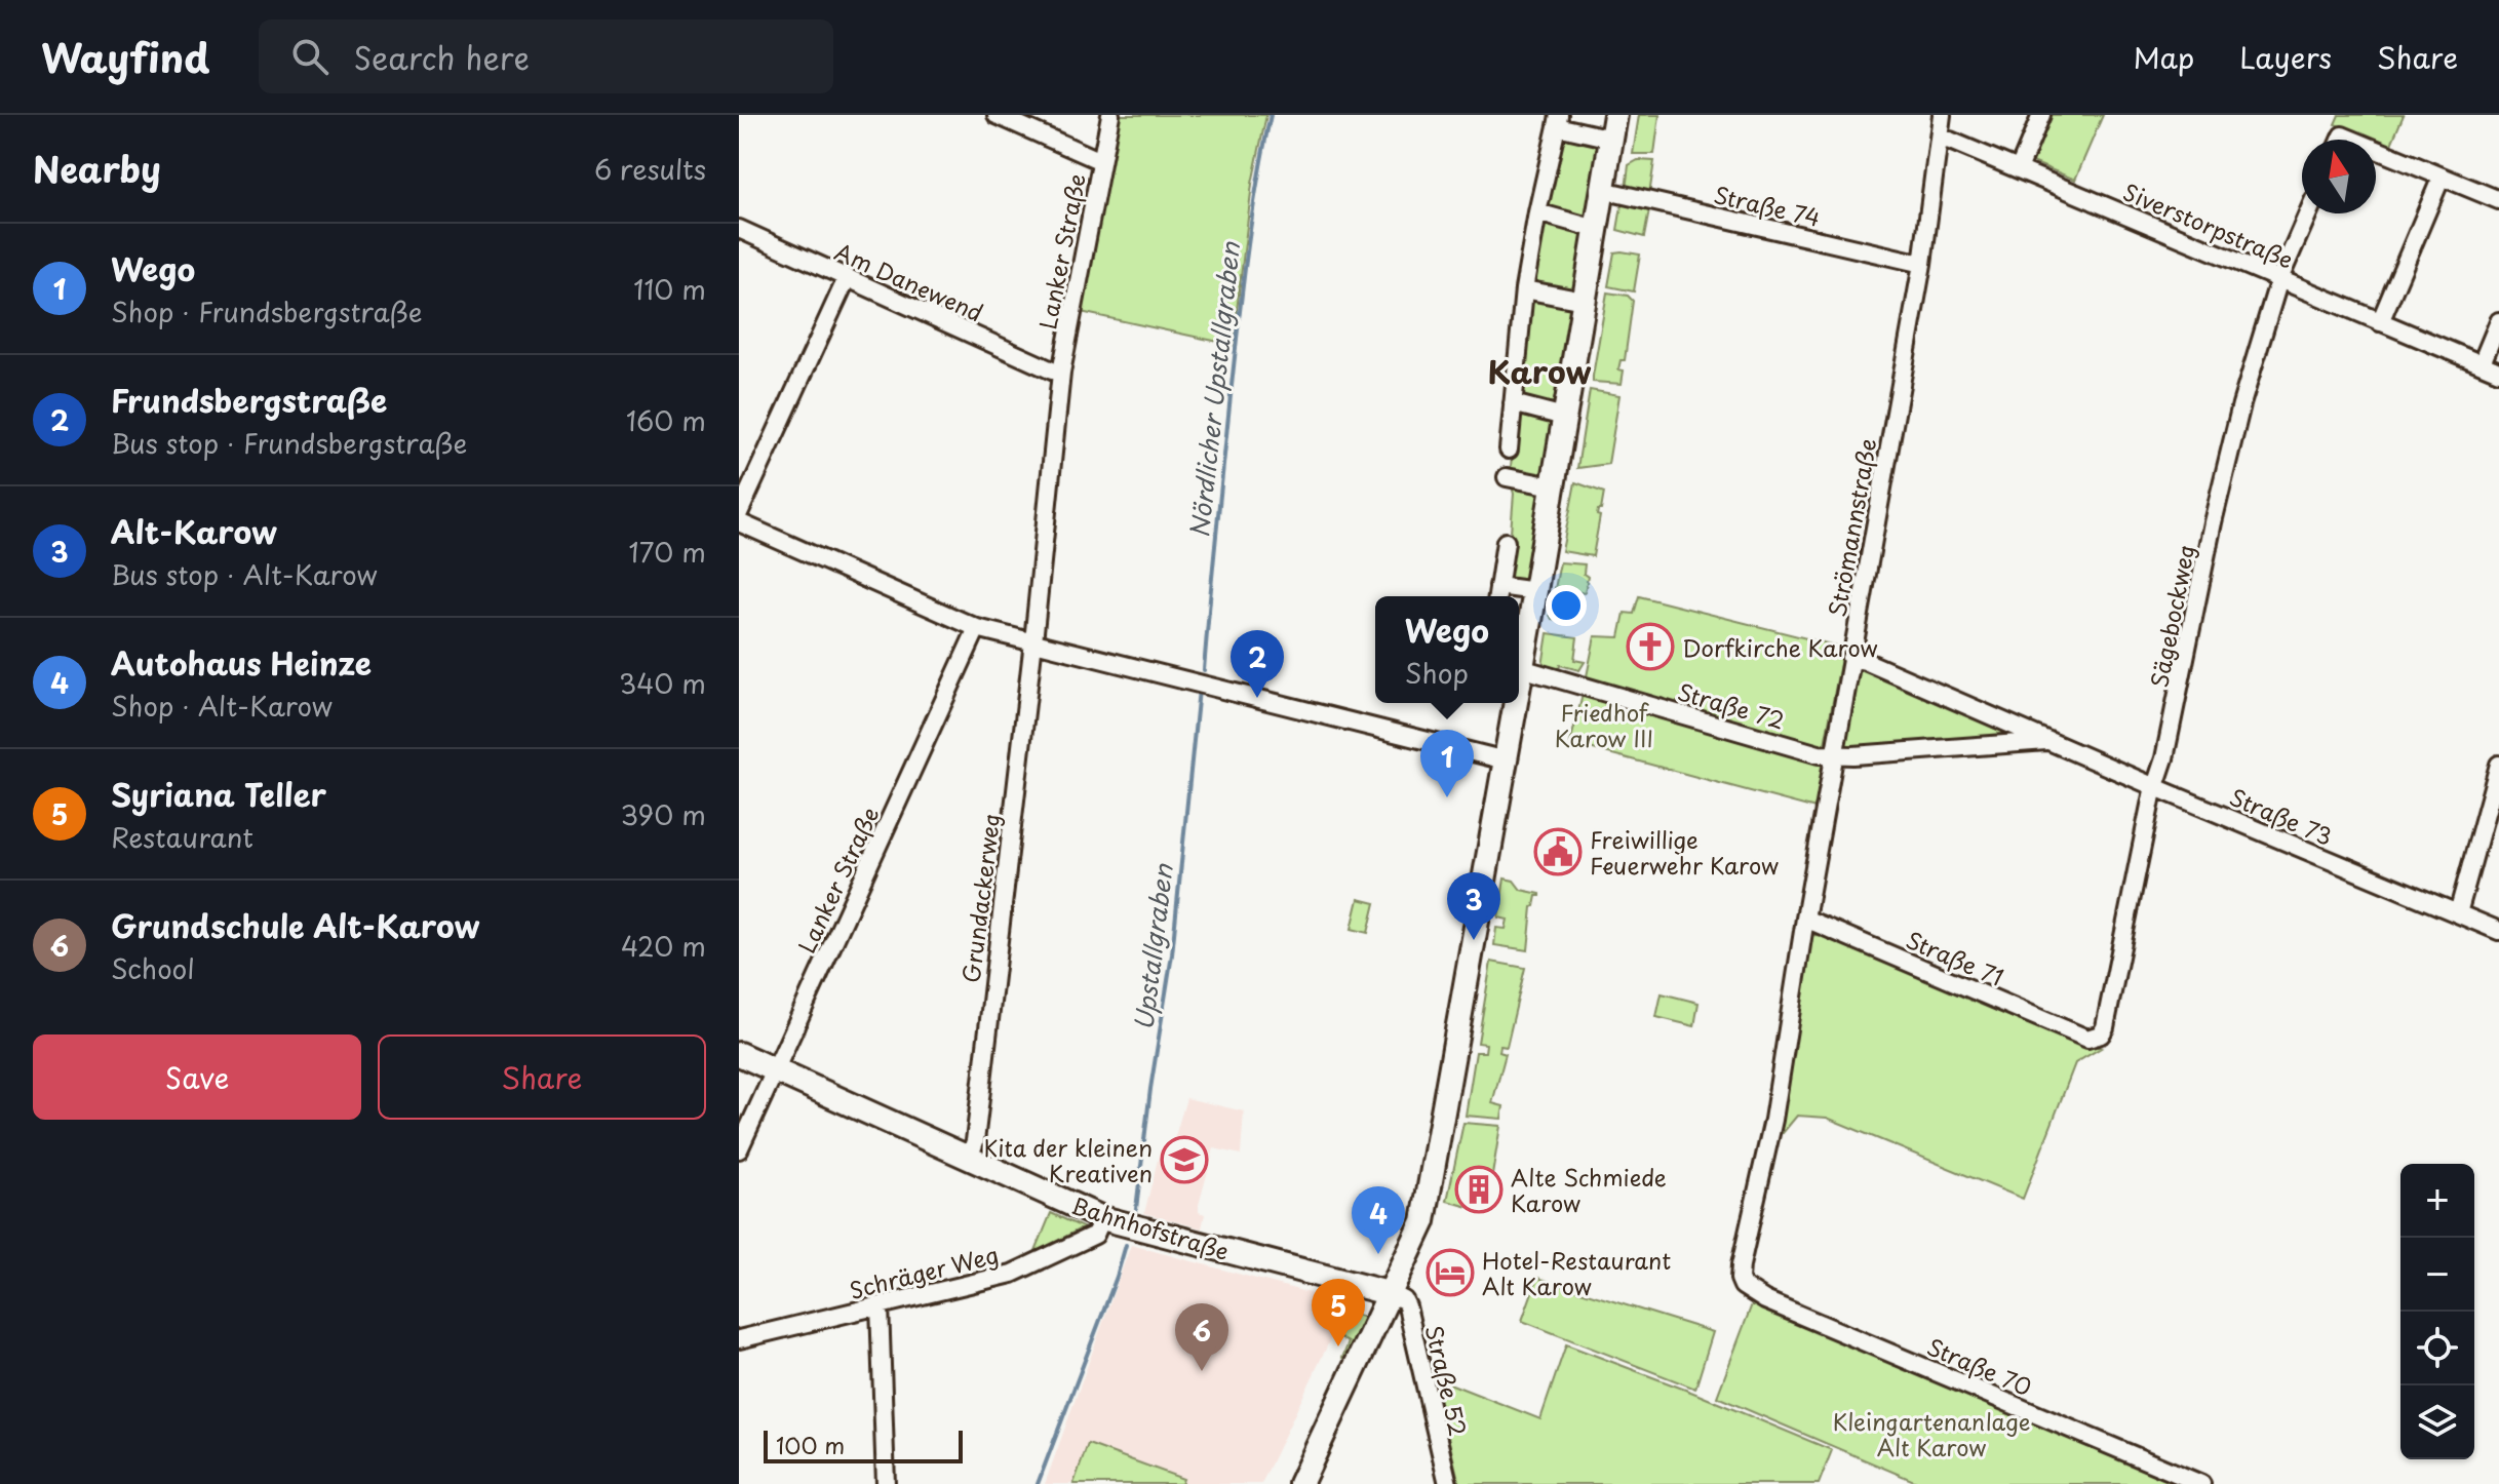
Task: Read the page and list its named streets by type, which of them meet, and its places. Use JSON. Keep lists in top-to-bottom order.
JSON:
{
  "streets": {
    "main road": ["Bahnhofstraße"],
    "street": [
      "Straße 74",
      "Siverstorpstraße",
      "Lanker Straße",
      "Am Danewend",
      "Strömannstraße",
      "Sägebockweg",
      "Straße 72",
      "Straße 73",
      "Grundackerweg",
      "Straße 71",
      "Schräger Weg",
      "Straße 70",
      "Straße 52"
    ]
  },
  "crossings": [
    ["Straße 74", "Strömannstraße"],
    ["Siverstorpstraße", "Strömannstraße"],
    ["Siverstorpstraße", "Sägebockweg"],
    ["Lanker Straße", "Am Danewend"],
    ["Lanker Straße", "Grundackerweg"],
    ["Lanker Straße", "Bahnhofstraße"],
    ["Strömannstraße", "Straße 72"],
    ["Strömannstraße", "Straße 73"],
    ["Strömannstraße", "Straße 71"],
    ["Strömannstraße", "Straße 70"],
    ["Sägebockweg", "Straße 73"],
    ["Sägebockweg", "Straße 71"],
    ["Straße 72", "Straße 73"],
    ["Grundackerweg", "Bahnhofstraße"],
    ["Bahnhofstraße", "Schräger Weg"],
    ["Bahnhofstraße", "Straße 52"]
  ],
  "districts": ["Karow"],
  "water": ["Nördlicher Upstallgraben", "Upstallgraben"],
  "parks": ["Friedhof Karow III", "Kleingartenanlage Alt Karow"],
  "places": {
    "church": ["Dorfkirche Karow"],
    "public building": ["Freiwillige Feuerwehr Karow"],
    "school or university": ["Kita der kleinen Kreativen"],
    "building": ["Alte Schmiede Karow"],
    "hotel": ["Hotel-Restaurant Alt Karow"]
  },
  "scale_bar": "100 m",
  "north": "top",
  "page": {
    "header": "Wayfind",
    "search": "Search here",
    "nav": ["Map", "Layers", "Share"],
    "heading": ["Nearby", "6 results"],
    "list": [
      {
        "mark": "1",
        "name": "Wego",
        "note": "Shop · Frundsbergstraße",
        "value": "110 m"
      },
      {
        "mark": "2",
        "name": "Frundsbergstraße",
        "note": "Bus stop · Frundsbergstraße",
        "value": "160 m"
      },
      {
        "mark": "3",
        "name": "Alt-Karow",
        "note": "Bus stop · Alt-Karow",
        "value": "170 m"
      },
      {
        "mark": "4",
        "name": "Autohaus Heinze",
        "note": "Shop · Alt-Karow",
        "value": "340 m"
      },
      {
        "mark": "5",
        "name": "Syriana Teller",
        "note": "Restaurant",
        "value": "390 m"
      },
      {
        "mark": "6",
        "name": "Grundschule Alt-Karow",
        "note": "School",
        "value": "420 m"
      }
    ],
    "popup": ["Wego", "Shop"],
    "pins": [
      "2",
      "1",
      "3",
      "4",
      "5",
      "6"
    ],
    "buttons": ["Save", "Share"],
    "map_buttons": ["+", "−"],
    "scale": "100 m"
  }
}
